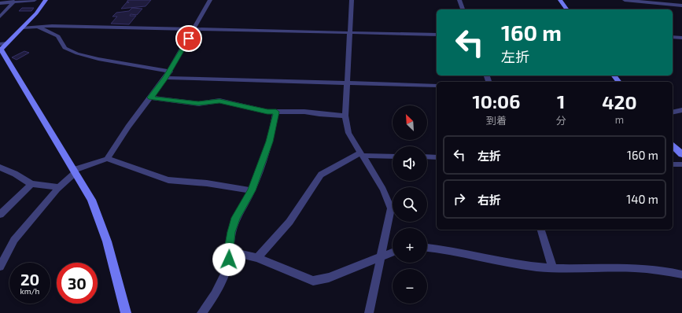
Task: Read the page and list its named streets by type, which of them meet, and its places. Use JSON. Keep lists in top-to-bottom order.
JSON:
{
  "north": "top left",
  "page": {
    "turn": ["160 m", "左折"],
    "eta": [
      "10:06",
      "到着",
      "1",
      "分",
      "420",
      "m"
    ],
    "map_buttons": ["+", "−"],
    "list": [
      {
        "name": "左折",
        "value": "160 m"
      },
      {
        "name": "右折",
        "value": "140 m"
      }
    ],
    "speed": "20 km/h",
    "limit": "30"
  }
}
